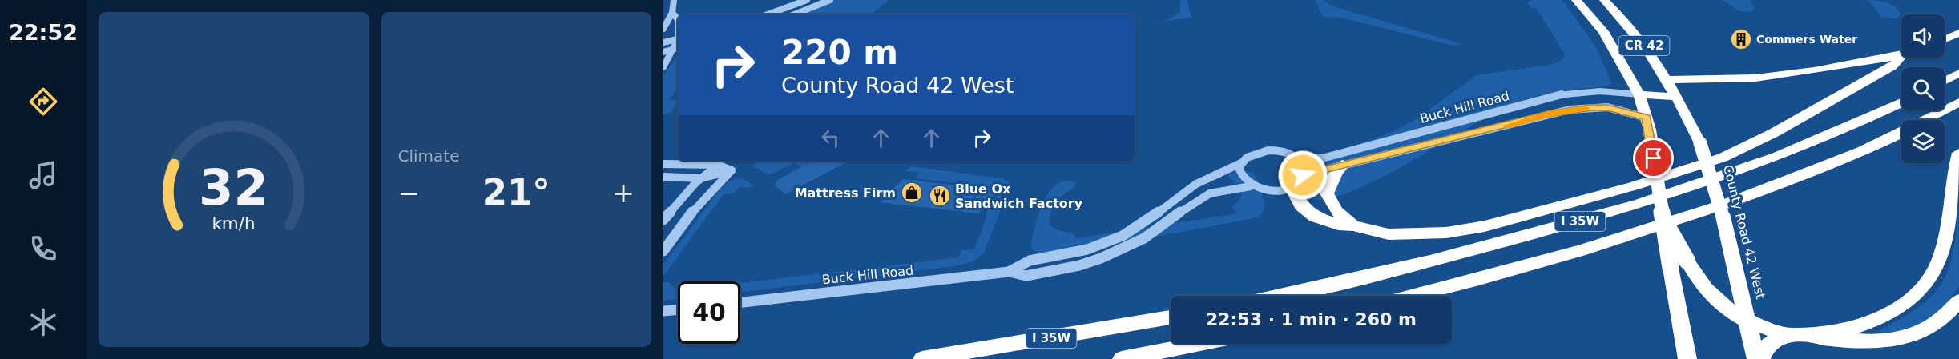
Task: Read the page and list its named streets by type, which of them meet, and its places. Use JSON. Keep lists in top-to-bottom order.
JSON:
{
  "streets": {
    "highway": ["CR 42", "I 35W", "County Road 42 West"],
    "street": ["Buck Hill Road"]
  },
  "crossings": [
    ["CR 42", "Buck Hill Road"]
  ],
  "places": {
    "building": ["Commers Water"],
    "shop": ["Mattress Firm"],
    "restaurant": ["Blue Ox Sandwich Factory"]
  },
  "page": {
    "tabs": "22:52",
    "tile": "Climate",
    "turn": ["220 m", "County Road 42 West"],
    "heat": ["−", "21°", "+"],
    "limit": "40",
    "trip": "22:53 · 1 min · 260 m",
    "gauge": ["32", "km/h"]
  }
}
